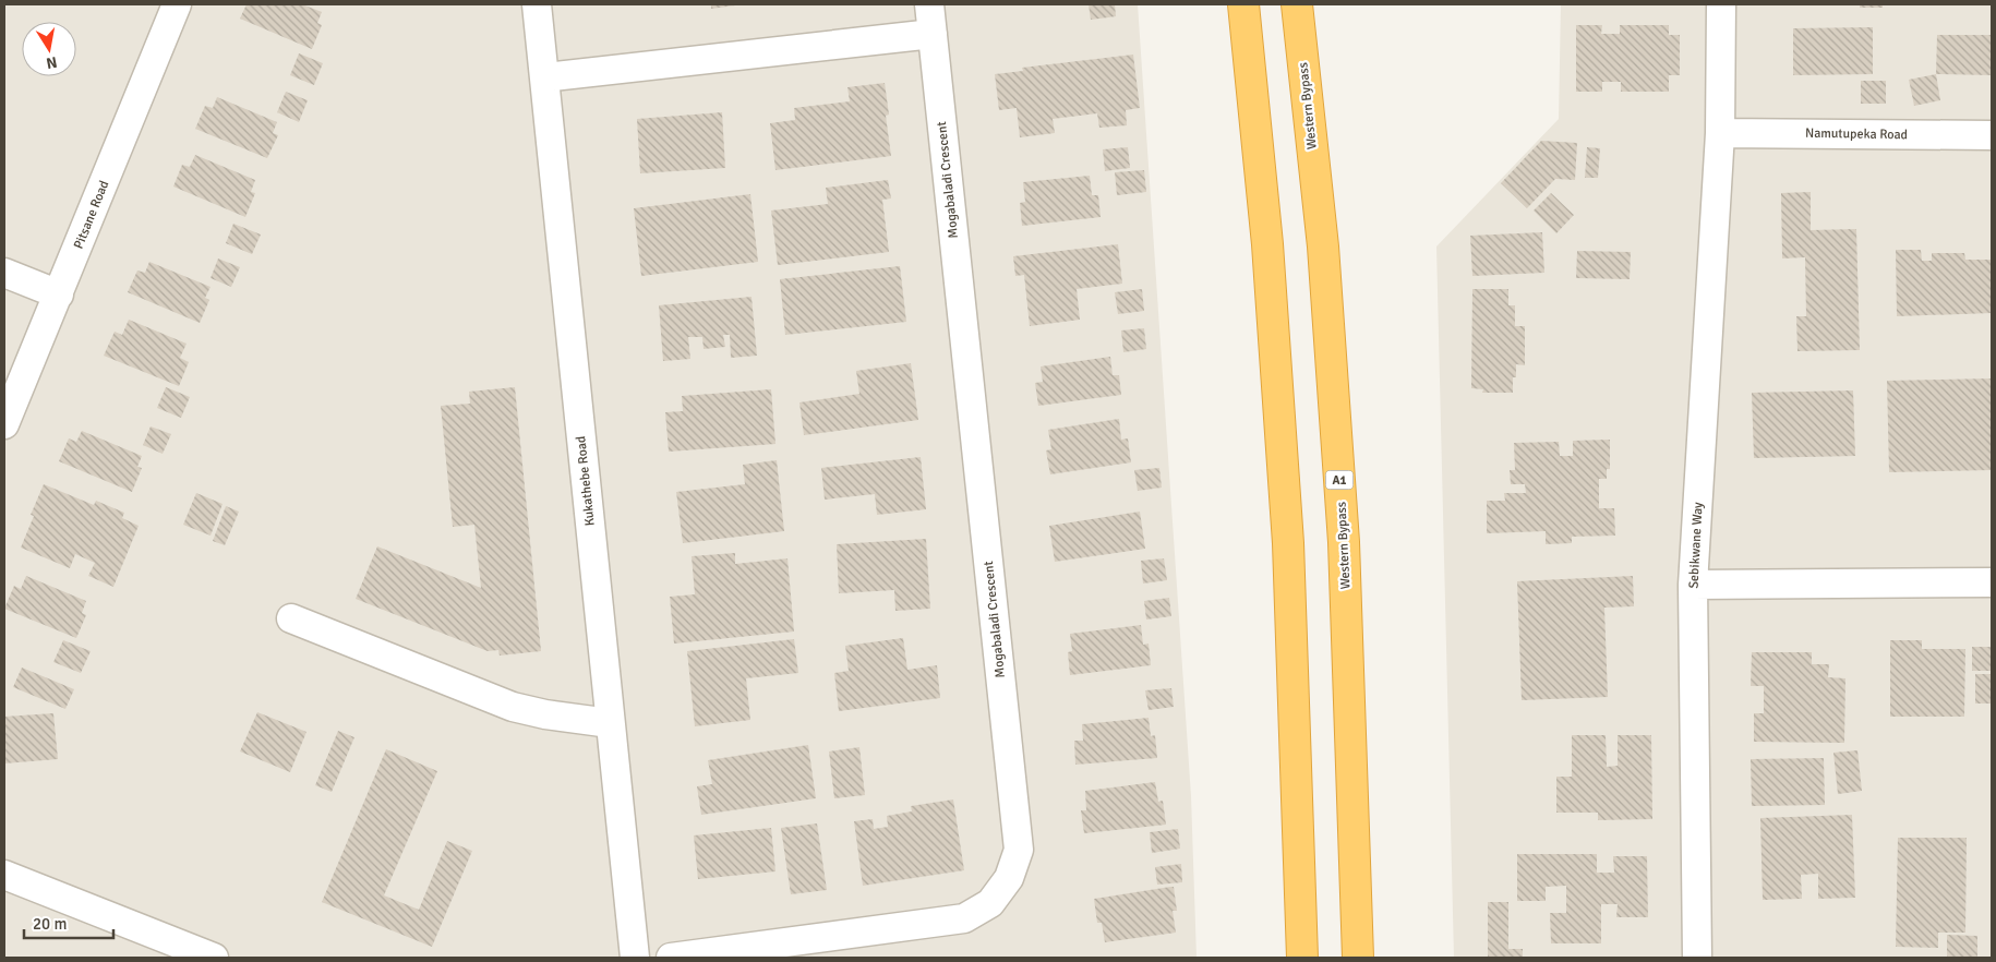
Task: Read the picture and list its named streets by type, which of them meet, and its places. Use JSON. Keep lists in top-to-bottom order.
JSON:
{
  "streets": {
    "highway": ["Western Bypass", "A1"],
    "street": [
      "Namutupeka Road",
      "Mogabaladi Crescent",
      "Pitsane Road",
      "Kukathebe Road",
      "Sebikwane Way"
    ]
  },
  "crossings": [
    ["Namutupeka Road", "Sebikwane Way"]
  ],
  "scale_bar": "20 m",
  "north": "bottom"
}
